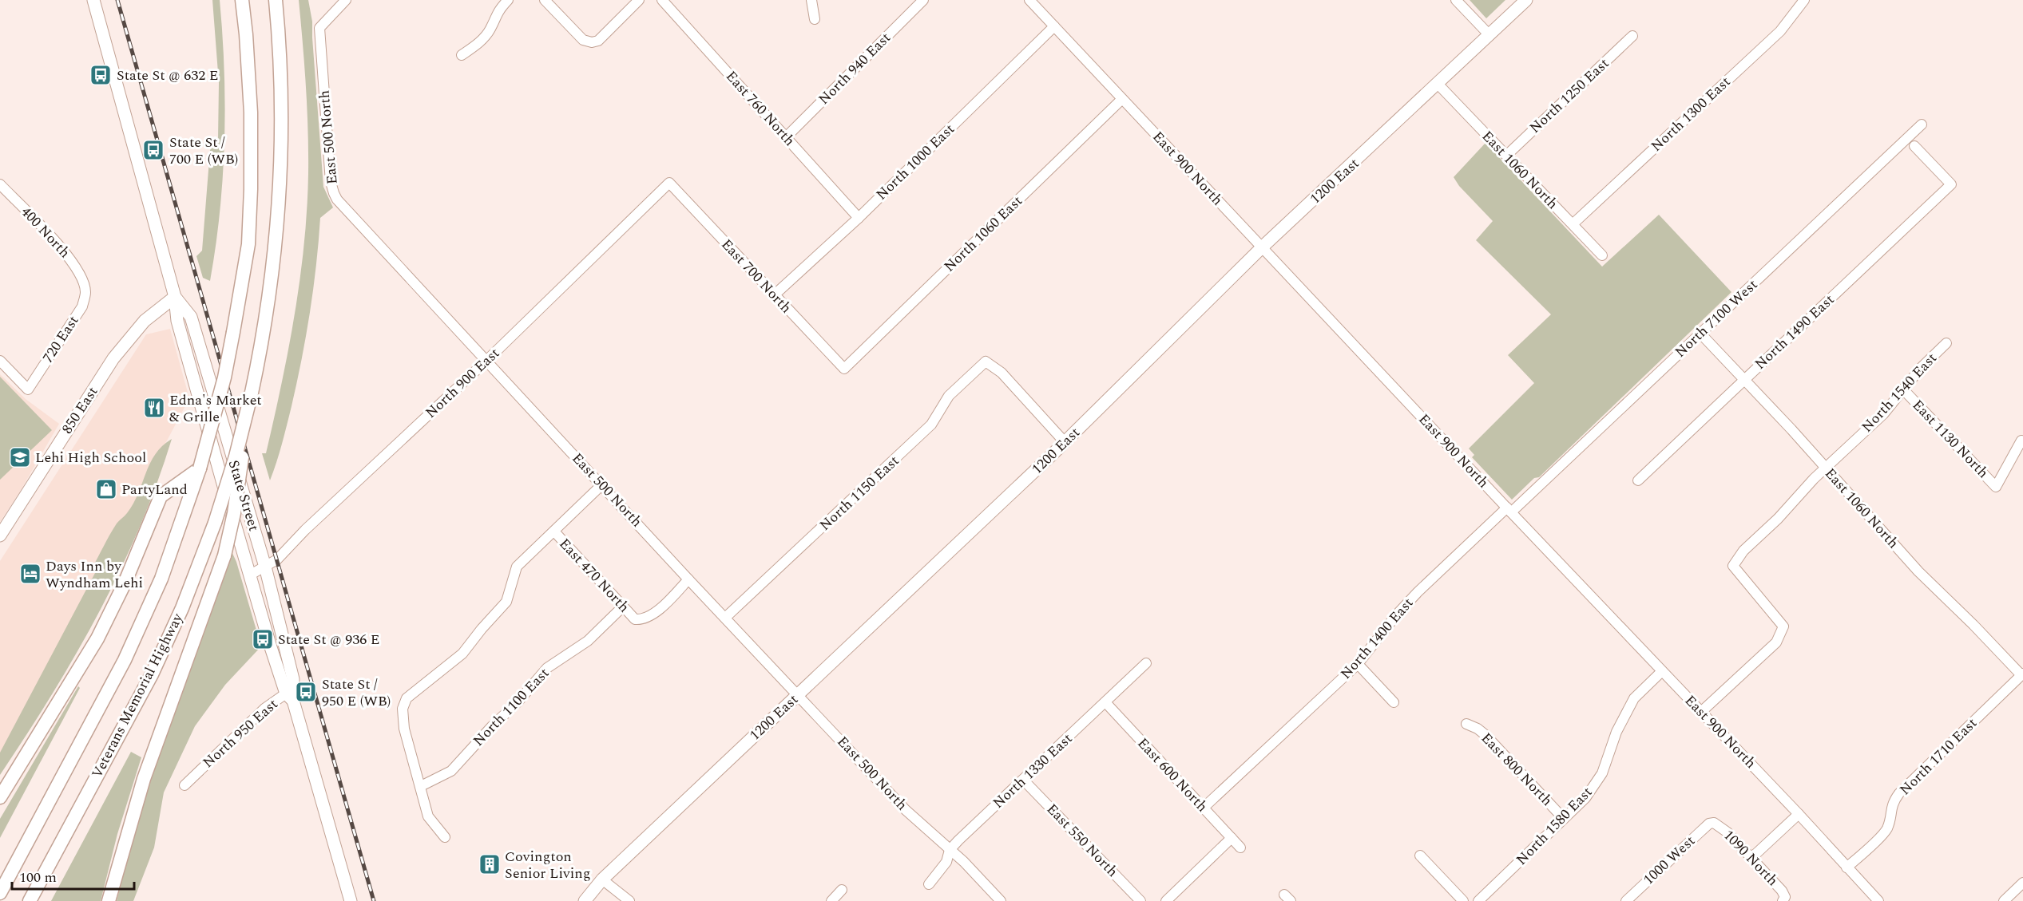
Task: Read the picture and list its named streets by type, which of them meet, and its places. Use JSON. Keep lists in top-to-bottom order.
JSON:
{
  "streets": {
    "highway": ["Veterans Memorial Highway"],
    "main road": ["1200 East", "850 East", "State Street"],
    "street": [
      "North 940 East",
      "North 1250 East",
      "East 760 North",
      "North 1300 East",
      "East 500 North",
      "North 1000 East",
      "East 900 North",
      "East 1060 North",
      "400 North",
      "North 1060 East",
      "East 700 North",
      "North 7100 West",
      "North 1490 East",
      "720 East",
      "North 900 East",
      "North 1540 East",
      "East 1130 North",
      "North 1150 East",
      "East 470 North",
      "North 1400 East",
      "North 1100 East",
      "North 950 East",
      "North 1710 East",
      "East 800 North",
      "North 1330 East",
      "East 600 North",
      "North 1580 East",
      "East 550 North",
      "1090 North",
      "1000 West"
    ]
  },
  "crossings": [
    ["North 940 East", "East 760 North"],
    ["North 1250 East", "East 1060 North"],
    ["East 760 North", "North 1000 East"],
    ["North 1300 East", "East 1060 North"],
    ["East 500 North", "1200 East"],
    ["East 500 North", "North 900 East"],
    ["East 500 North", "North 1150 East"],
    ["East 500 North", "East 470 North"],
    ["East 500 North", "North 1330 East"],
    ["North 1000 East", "East 900 North"],
    ["North 1000 East", "East 700 North"],
    ["East 900 North", "1200 East"],
    ["East 900 North", "North 1060 East"],
    ["East 900 North", "North 7100 West"],
    ["East 900 North", "North 1540 East"],
    ["East 900 North", "North 1400 East"],
    ["East 900 North", "North 1710 East"],
    ["East 900 North", "North 1580 East"],
    ["East 1060 North", "1200 East"],
    ["East 1060 North", "North 1490 East"],
    ["East 1060 North", "North 1540 East"],
    ["East 1060 North", "North 1710 East"],
    ["1200 East", "North 1150 East"],
    ["400 North", "720 East"],
    ["North 1060 East", "East 700 North"],
    ["East 700 North", "North 900 East"],
    ["North 7100 West", "North 1400 East"],
    ["North 900 East", "State Street"],
    ["North 1540 East", "East 1130 North"],
    ["850 East", "State Street"],
    ["State Street", "North 950 East"],
    ["East 470 North", "North 1100 East"],
    ["North 1400 East", "East 600 North"],
    ["East 800 North", "North 1580 East"],
    ["North 1330 East", "East 600 North"],
    ["North 1330 East", "East 550 North"],
    ["1090 North", "1000 West"]
  ],
  "places": {
    "bus stop": [
      "State St @ 632 E",
      "State St / 700 E (WB)",
      "State St @ 936 E",
      "State St / 950 E (WB)"
    ],
    "restaurant": ["Edna's Market & Grille"],
    "school or university": ["Lehi High School"],
    "shop": ["PartyLand"],
    "hotel": ["Days Inn by Wyndham Lehi"],
    "building": ["Covington Senior Living"]
  },
  "scale_bar": "100 m"
}
